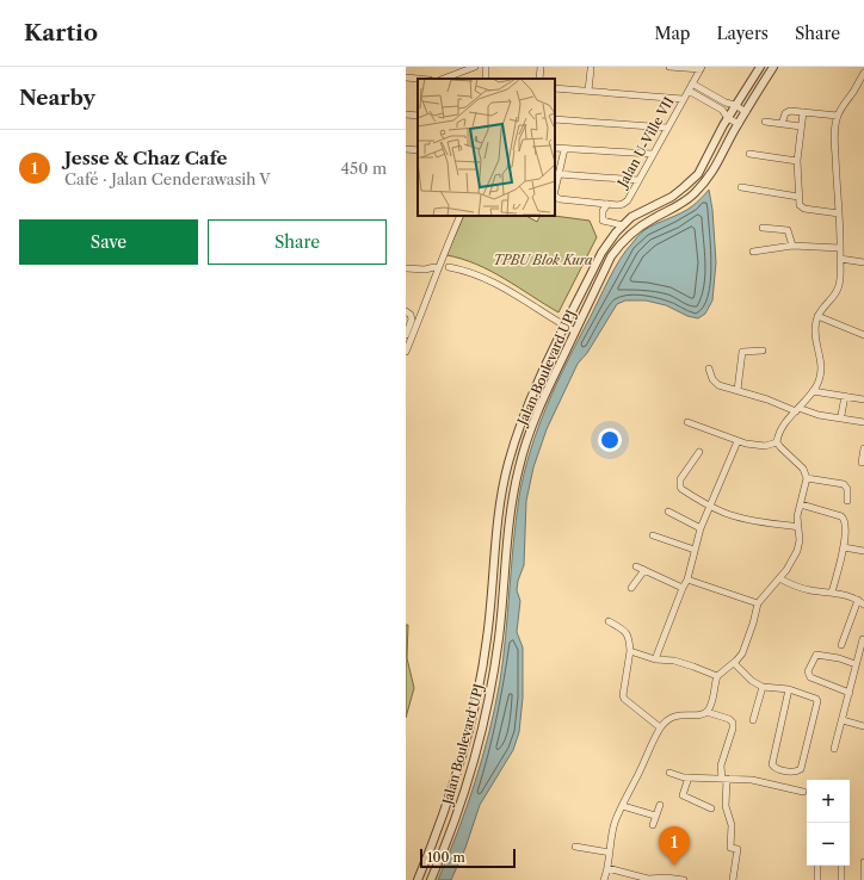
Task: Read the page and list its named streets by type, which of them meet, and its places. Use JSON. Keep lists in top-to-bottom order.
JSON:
{
  "streets": {
    "street": ["Jalan U-Ville VII", "Jalan Boulevard UPJ"]
  },
  "parks": ["TPBU Blok Kura"],
  "scale_bar": "100 m",
  "page": {
    "header": "Kartio",
    "nav": ["Map", "Layers", "Share"],
    "heading": "Nearby",
    "list": [
      {
        "mark": "1",
        "name": "Jesse & Chaz Cafe",
        "note": "Café · Jalan Cenderawasih V",
        "value": "450 m"
      }
    ],
    "buttons": ["Save", "Share"],
    "map_buttons": ["+", "−"],
    "pins": "1",
    "scale": "100 m"
  }
}
